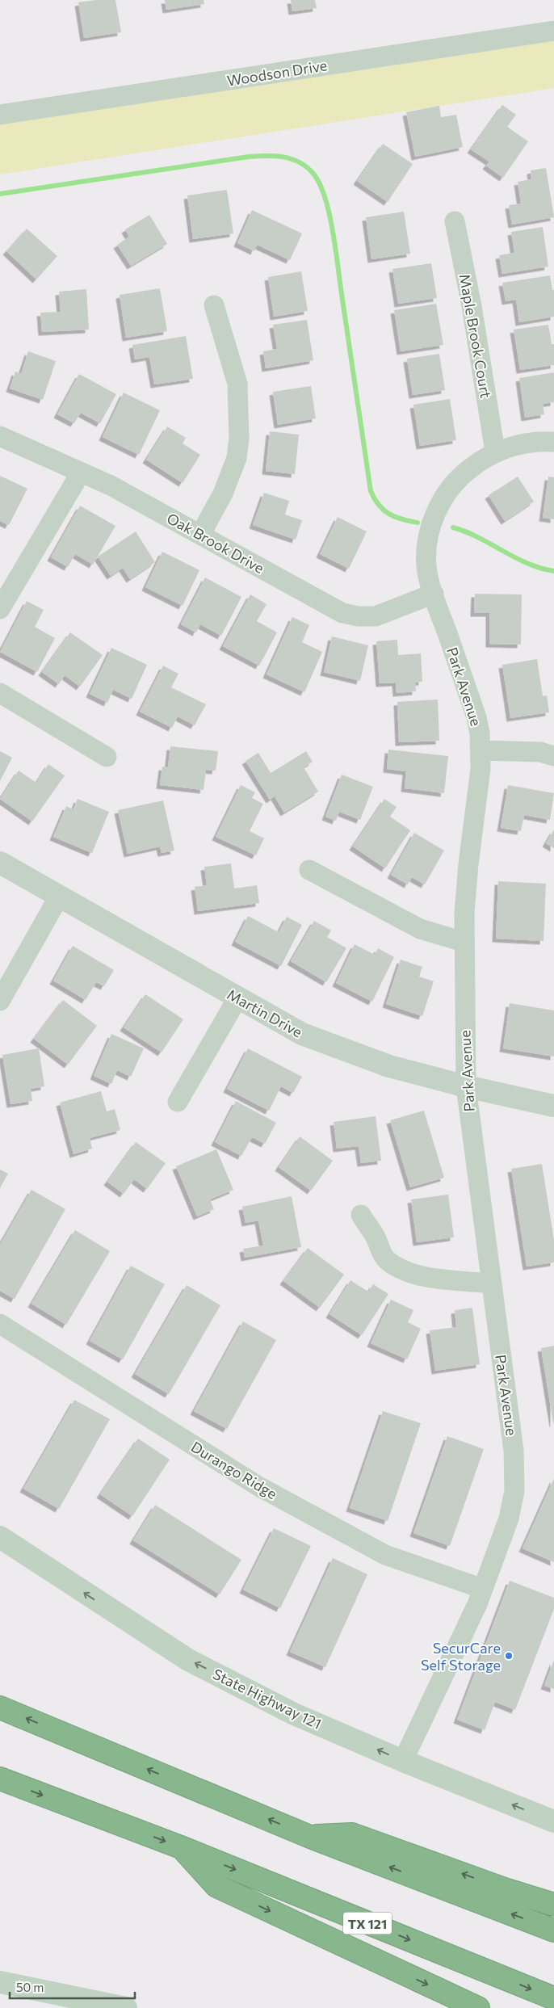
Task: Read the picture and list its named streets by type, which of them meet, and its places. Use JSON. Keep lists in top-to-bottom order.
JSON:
{
  "streets": {
    "highway": ["TX 121"],
    "main road": ["State Highway 121"],
    "street": [
      "Woodson Drive",
      "Maple Brook Court",
      "Oak Brook Drive",
      "Park Avenue",
      "Martin Drive",
      "Durango Ridge"
    ]
  },
  "crossings": [
    ["Maple Brook Court", "Park Avenue"],
    ["Oak Brook Drive", "Park Avenue"],
    ["Park Avenue", "Martin Drive"],
    ["Park Avenue", "Durango Ridge"],
    ["Park Avenue", "State Highway 121"]
  ],
  "one_way": ["State Highway 121"],
  "places": ["SecurCare Self Storage"],
  "scale_bar": "50 m"
}
